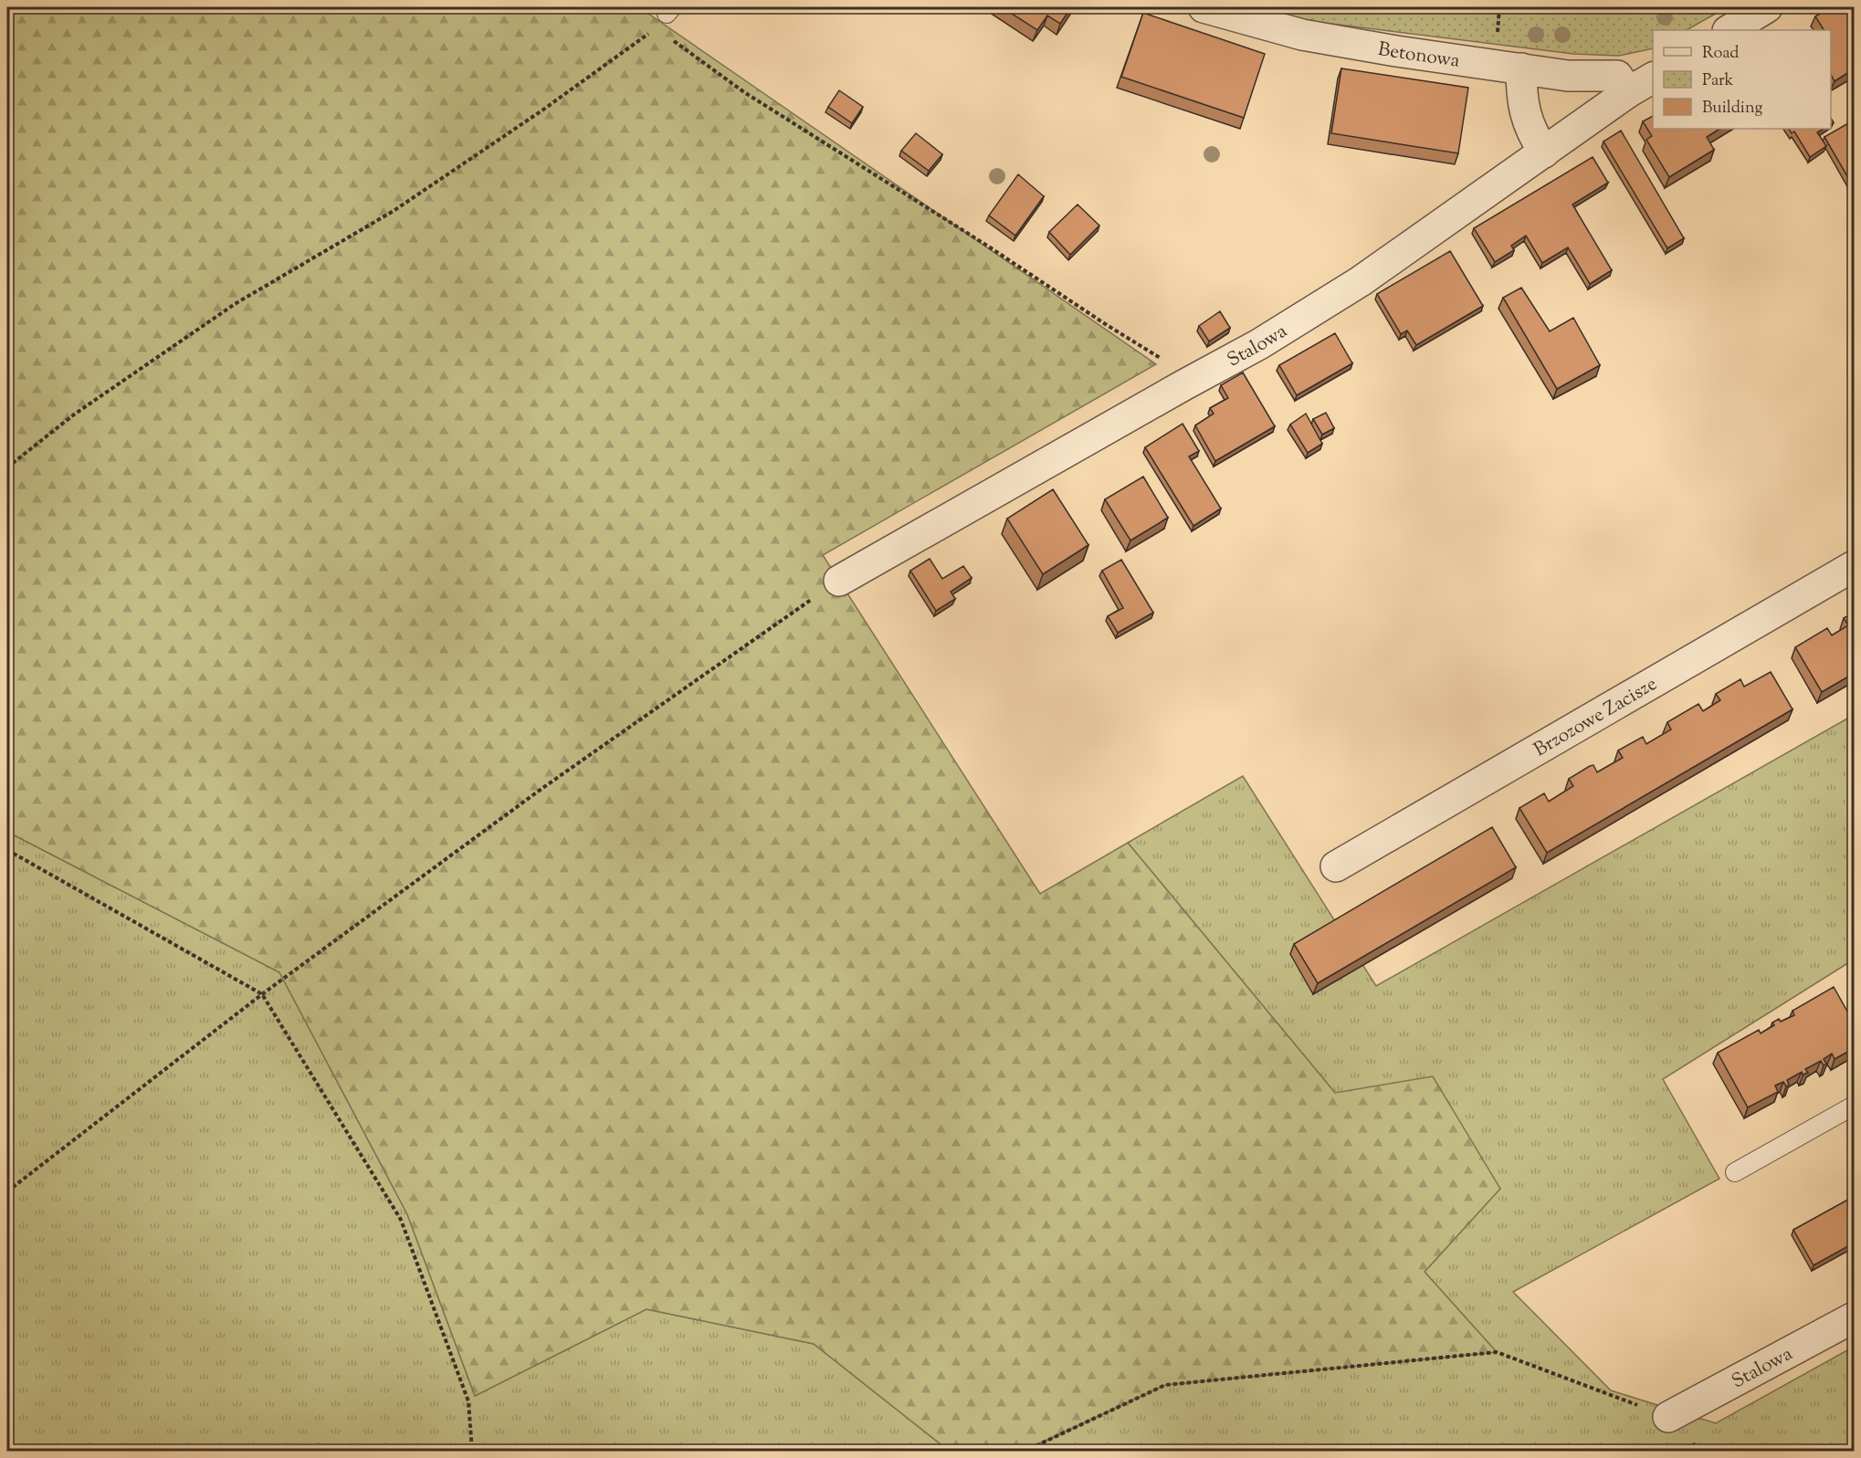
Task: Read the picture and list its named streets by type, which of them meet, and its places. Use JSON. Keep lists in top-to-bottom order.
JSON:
{
  "streets": {
    "street": ["Betonowa", "Stalowa", "Brzozowe Zacisze"]
  },
  "crossings": [
    ["Betonowa", "Stalowa"]
  ],
  "legend": ["Road", "Park", "Building"]
}
